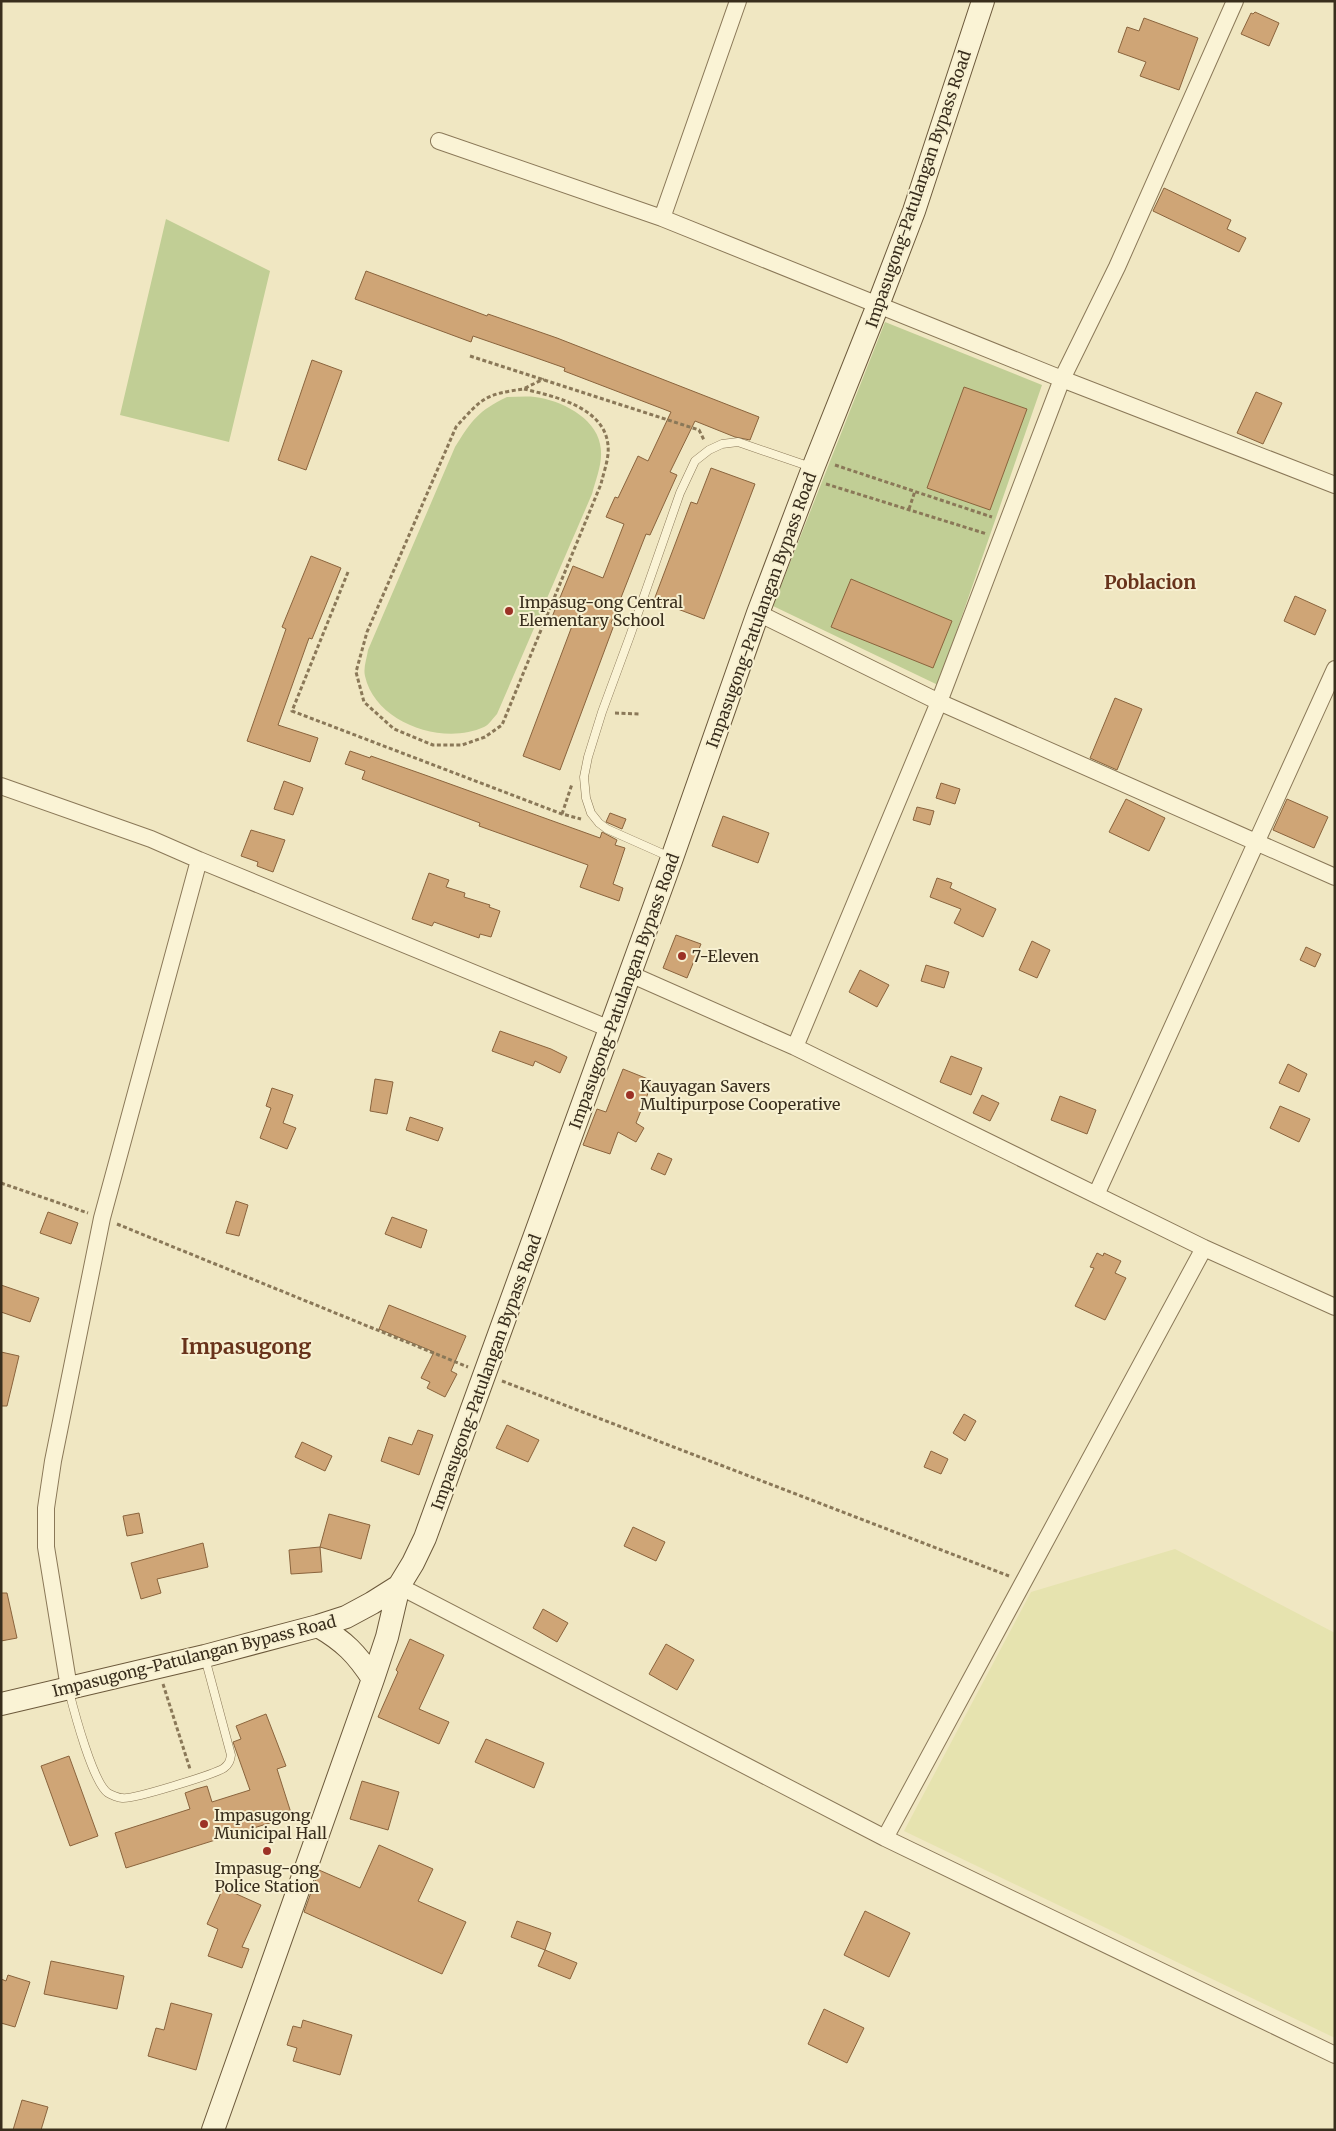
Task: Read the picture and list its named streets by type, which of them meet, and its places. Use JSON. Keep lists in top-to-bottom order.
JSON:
{
  "streets": {
    "main road": ["Impasugong-Patulangan Bypass Road"]
  },
  "districts": ["Poblacion", "Impasugong"],
  "places": [
    "Impasug-ong Central Elementary School",
    "7-Eleven",
    "Kauyagan Savers Multipurpose Cooperative",
    "Impasugong Municipal Hall",
    "Impasug-ong Police Station"
  ]
}
